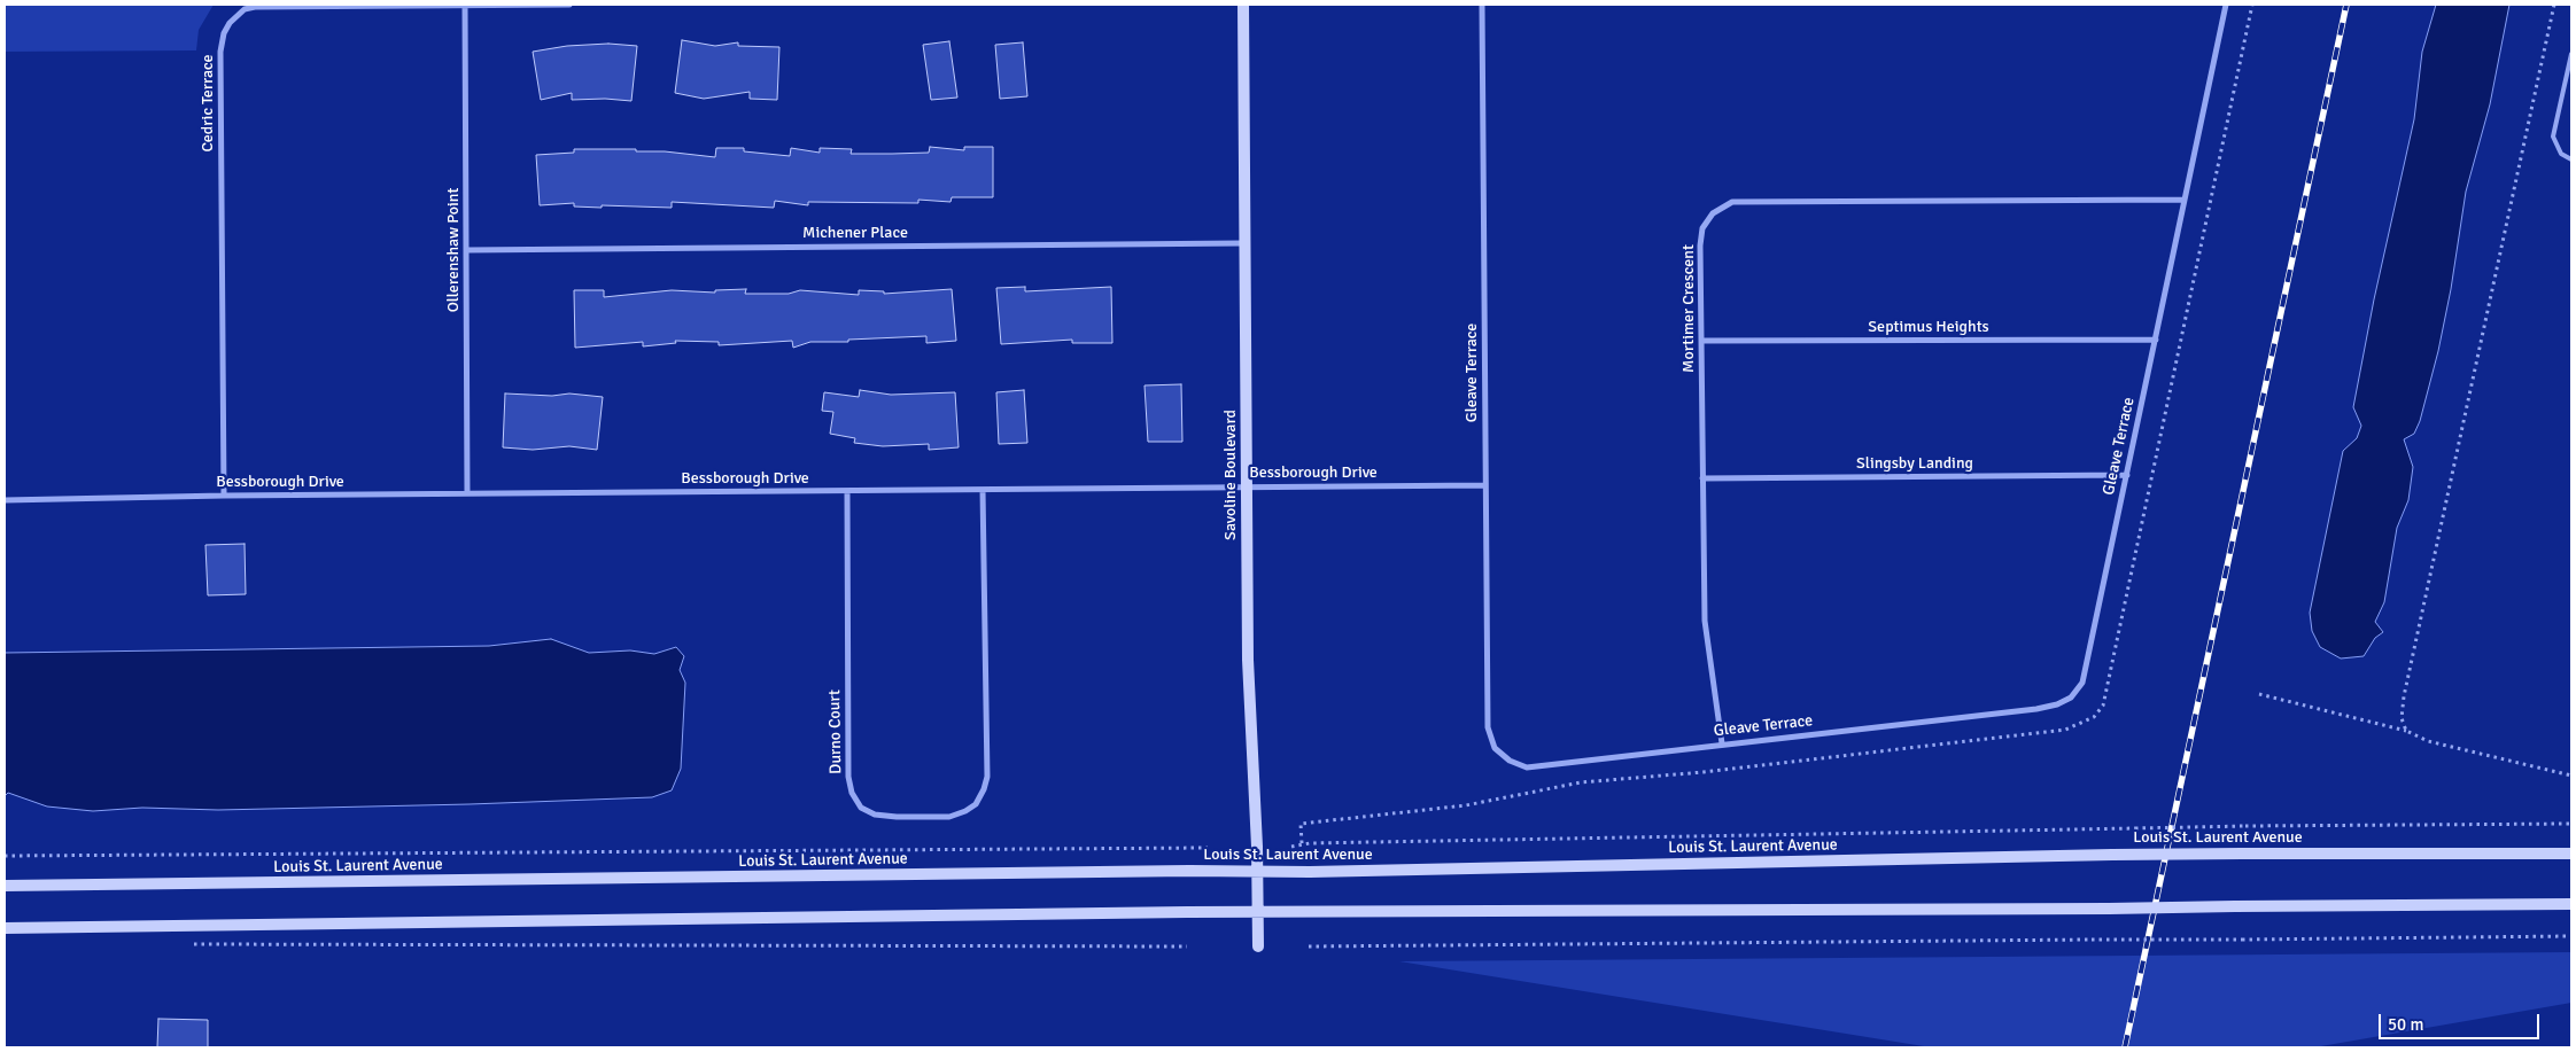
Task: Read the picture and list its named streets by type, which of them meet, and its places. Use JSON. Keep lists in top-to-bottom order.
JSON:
{
  "streets": {
    "main road": ["Savoline Boulevard", "Louis St. Laurent Avenue"],
    "street": [
      "Cedric Terrace",
      "Michener Place",
      "Ollerenshaw Point",
      "Mortimer Crescent",
      "Septimus Heights",
      "Gleave Terrace",
      "Slingsby Landing",
      "Bessborough Drive",
      "Durno Court"
    ]
  },
  "crossings": [
    ["Cedric Terrace", "Ollerenshaw Point"],
    ["Cedric Terrace", "Bessborough Drive"],
    ["Michener Place", "Ollerenshaw Point"],
    ["Michener Place", "Savoline Boulevard"],
    ["Ollerenshaw Point", "Bessborough Drive"],
    ["Mortimer Crescent", "Septimus Heights"],
    ["Mortimer Crescent", "Gleave Terrace"],
    ["Mortimer Crescent", "Slingsby Landing"],
    ["Septimus Heights", "Gleave Terrace"],
    ["Gleave Terrace", "Slingsby Landing"],
    ["Gleave Terrace", "Bessborough Drive"],
    ["Bessborough Drive", "Savoline Boulevard"],
    ["Bessborough Drive", "Durno Court"],
    ["Savoline Boulevard", "Louis St. Laurent Avenue"]
  ],
  "scale_bar": "50 m"
}
